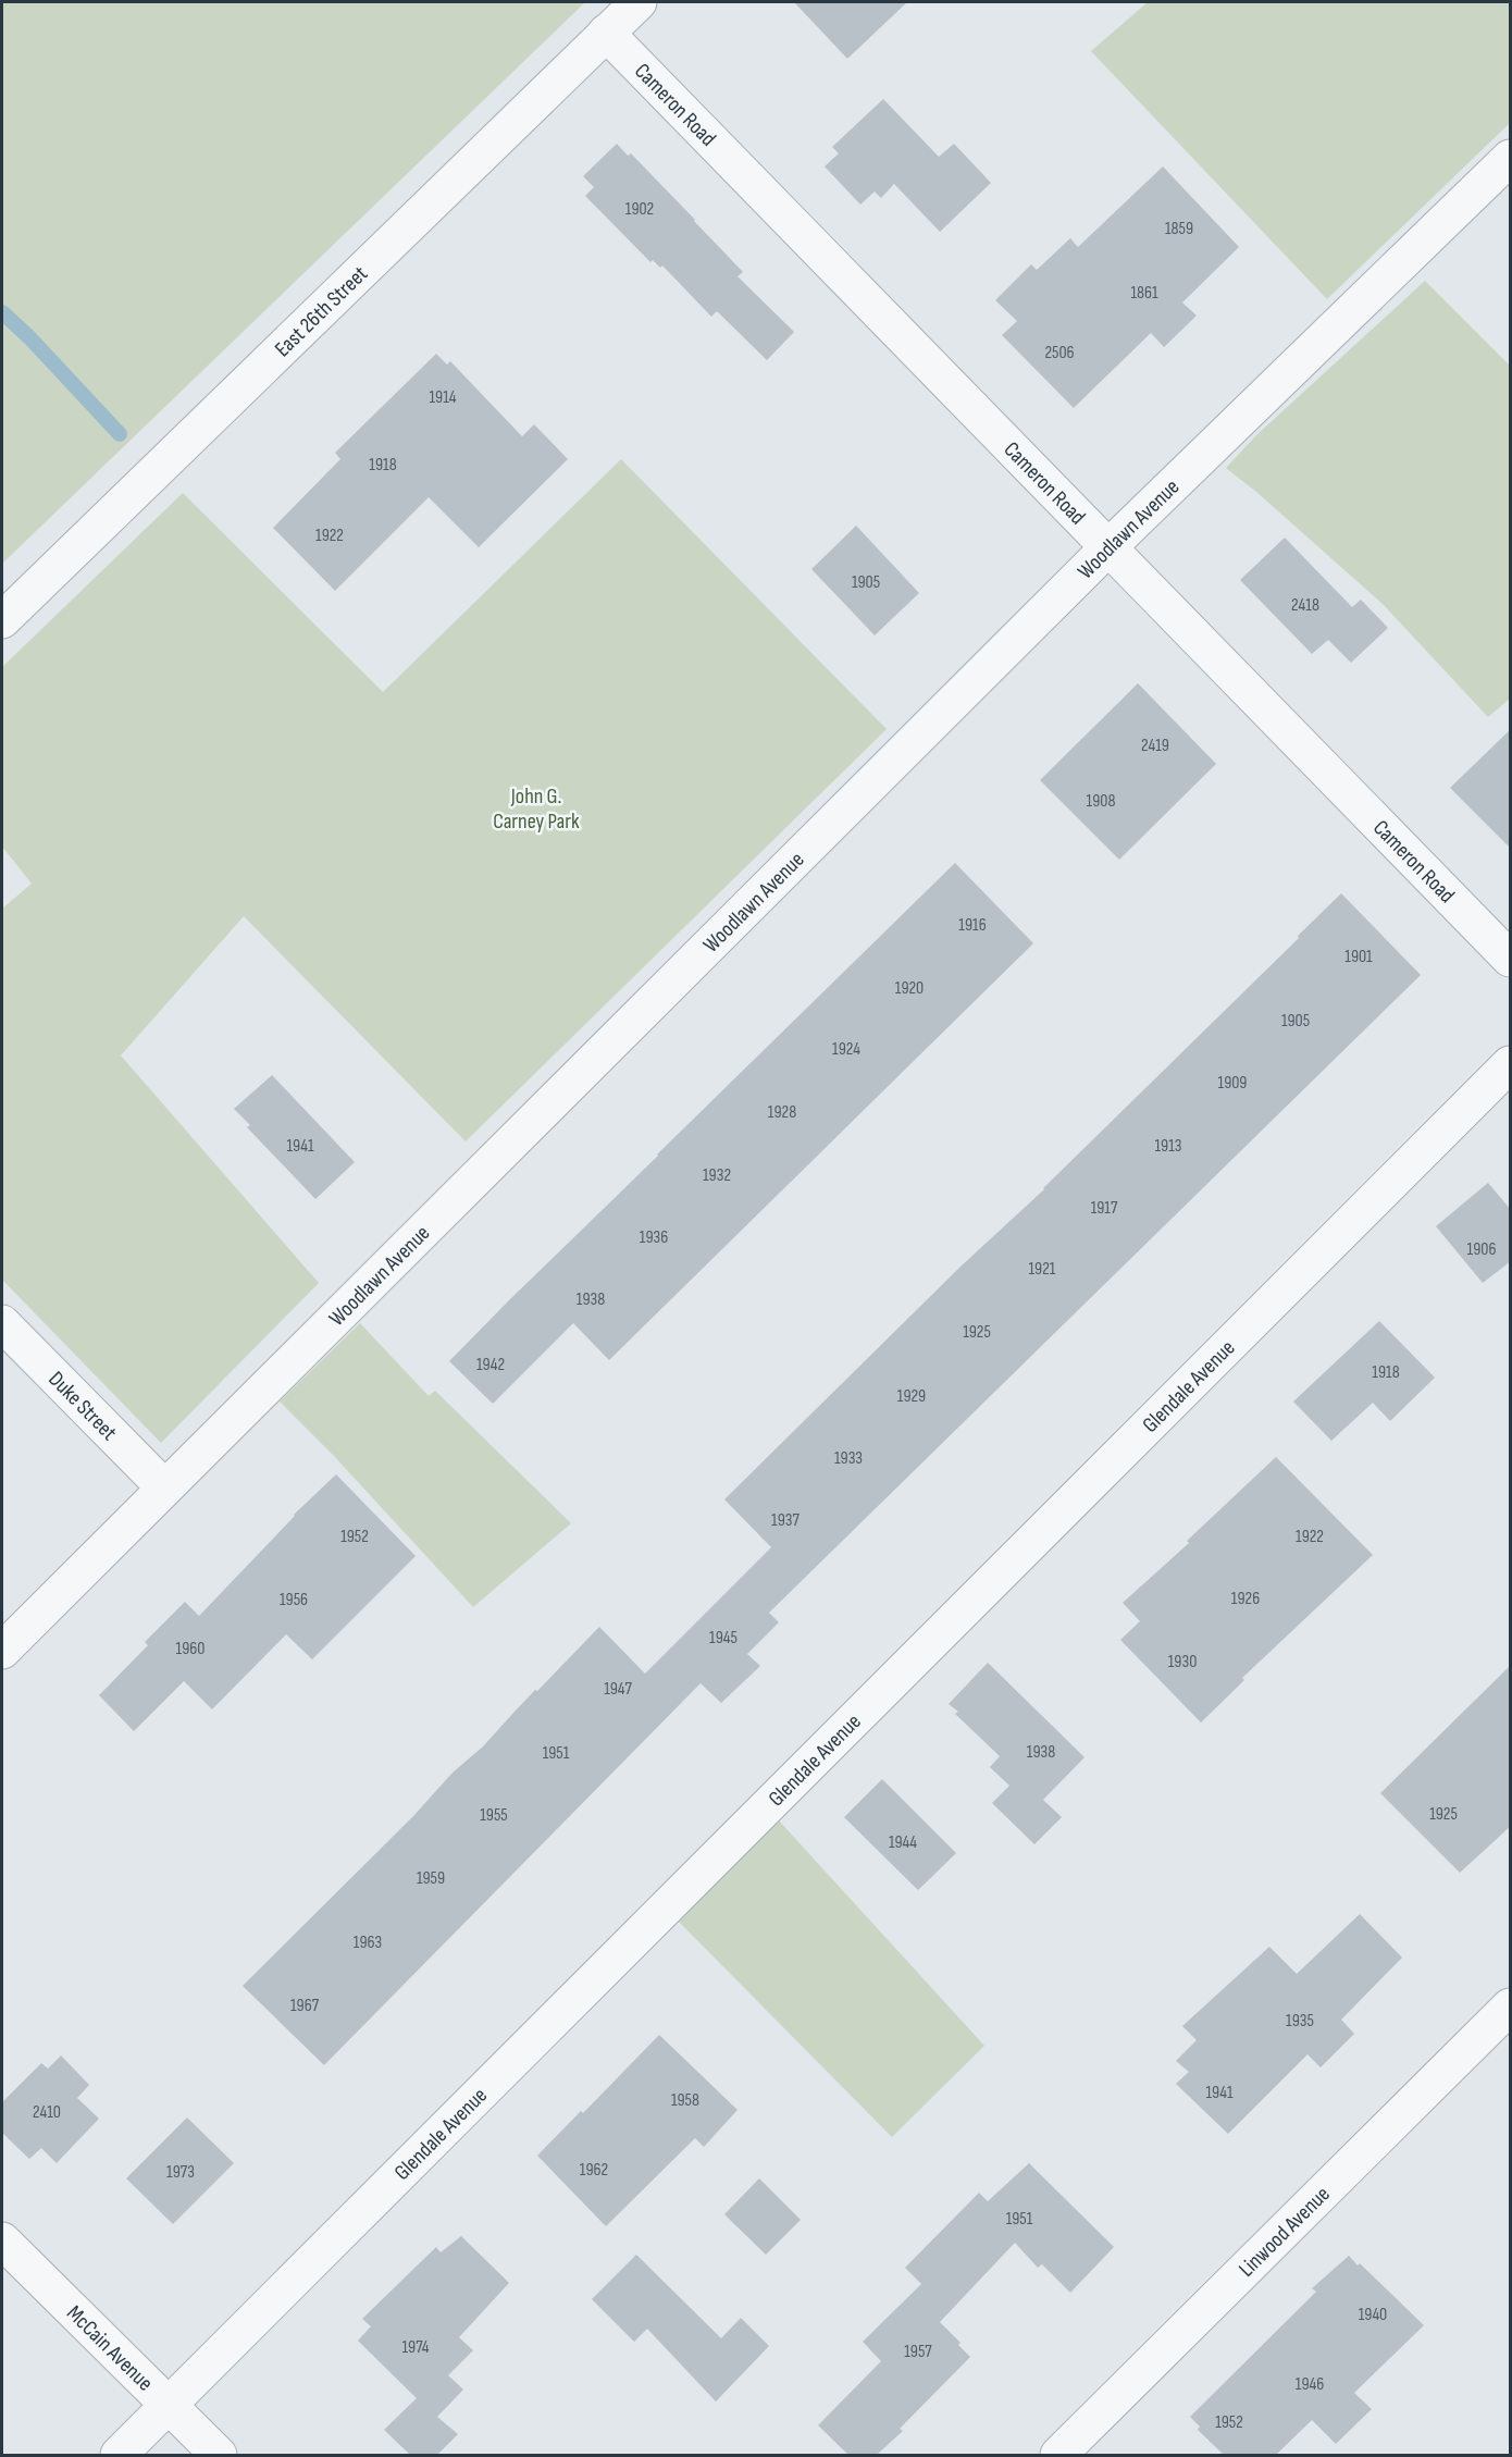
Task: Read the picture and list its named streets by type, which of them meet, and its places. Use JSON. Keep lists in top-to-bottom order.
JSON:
{
  "streets": {
    "street": [
      "Cameron Road",
      "East 26th Street",
      "Woodlawn Avenue",
      "Glendale Avenue",
      "Duke Street",
      "Linwood Avenue",
      "McCain Avenue"
    ]
  },
  "crossings": [
    ["Cameron Road", "East 26th Street"],
    ["Cameron Road", "Woodlawn Avenue"],
    ["Woodlawn Avenue", "Duke Street"],
    ["Glendale Avenue", "McCain Avenue"]
  ],
  "parks": ["John G. Carney Park"],
  "house_numbers": [
    "1902",
    "1859",
    "1861",
    "2506",
    "1914",
    "1918",
    "1922",
    "1905",
    "2418",
    "2419",
    "1908",
    "1916",
    "1901",
    "1920",
    "1905",
    "1924",
    "1909",
    "1928",
    "1941",
    "1913",
    "1932",
    "1917",
    "1936",
    "1906",
    "1921",
    "1938",
    "1925",
    "1942",
    "1918",
    "1929",
    "1933",
    "1937",
    "1952",
    "1922",
    "1926",
    "1956",
    "1945",
    "1960",
    "1930",
    "1947",
    "1938",
    "1951",
    "1925",
    "1955",
    "1944",
    "1959",
    "1963",
    "1967",
    "1935",
    "1941",
    "1958",
    "2410",
    "1962",
    "1973",
    "1951",
    "1940",
    "1974",
    "1957",
    "1946",
    "1952"
  ]
}
